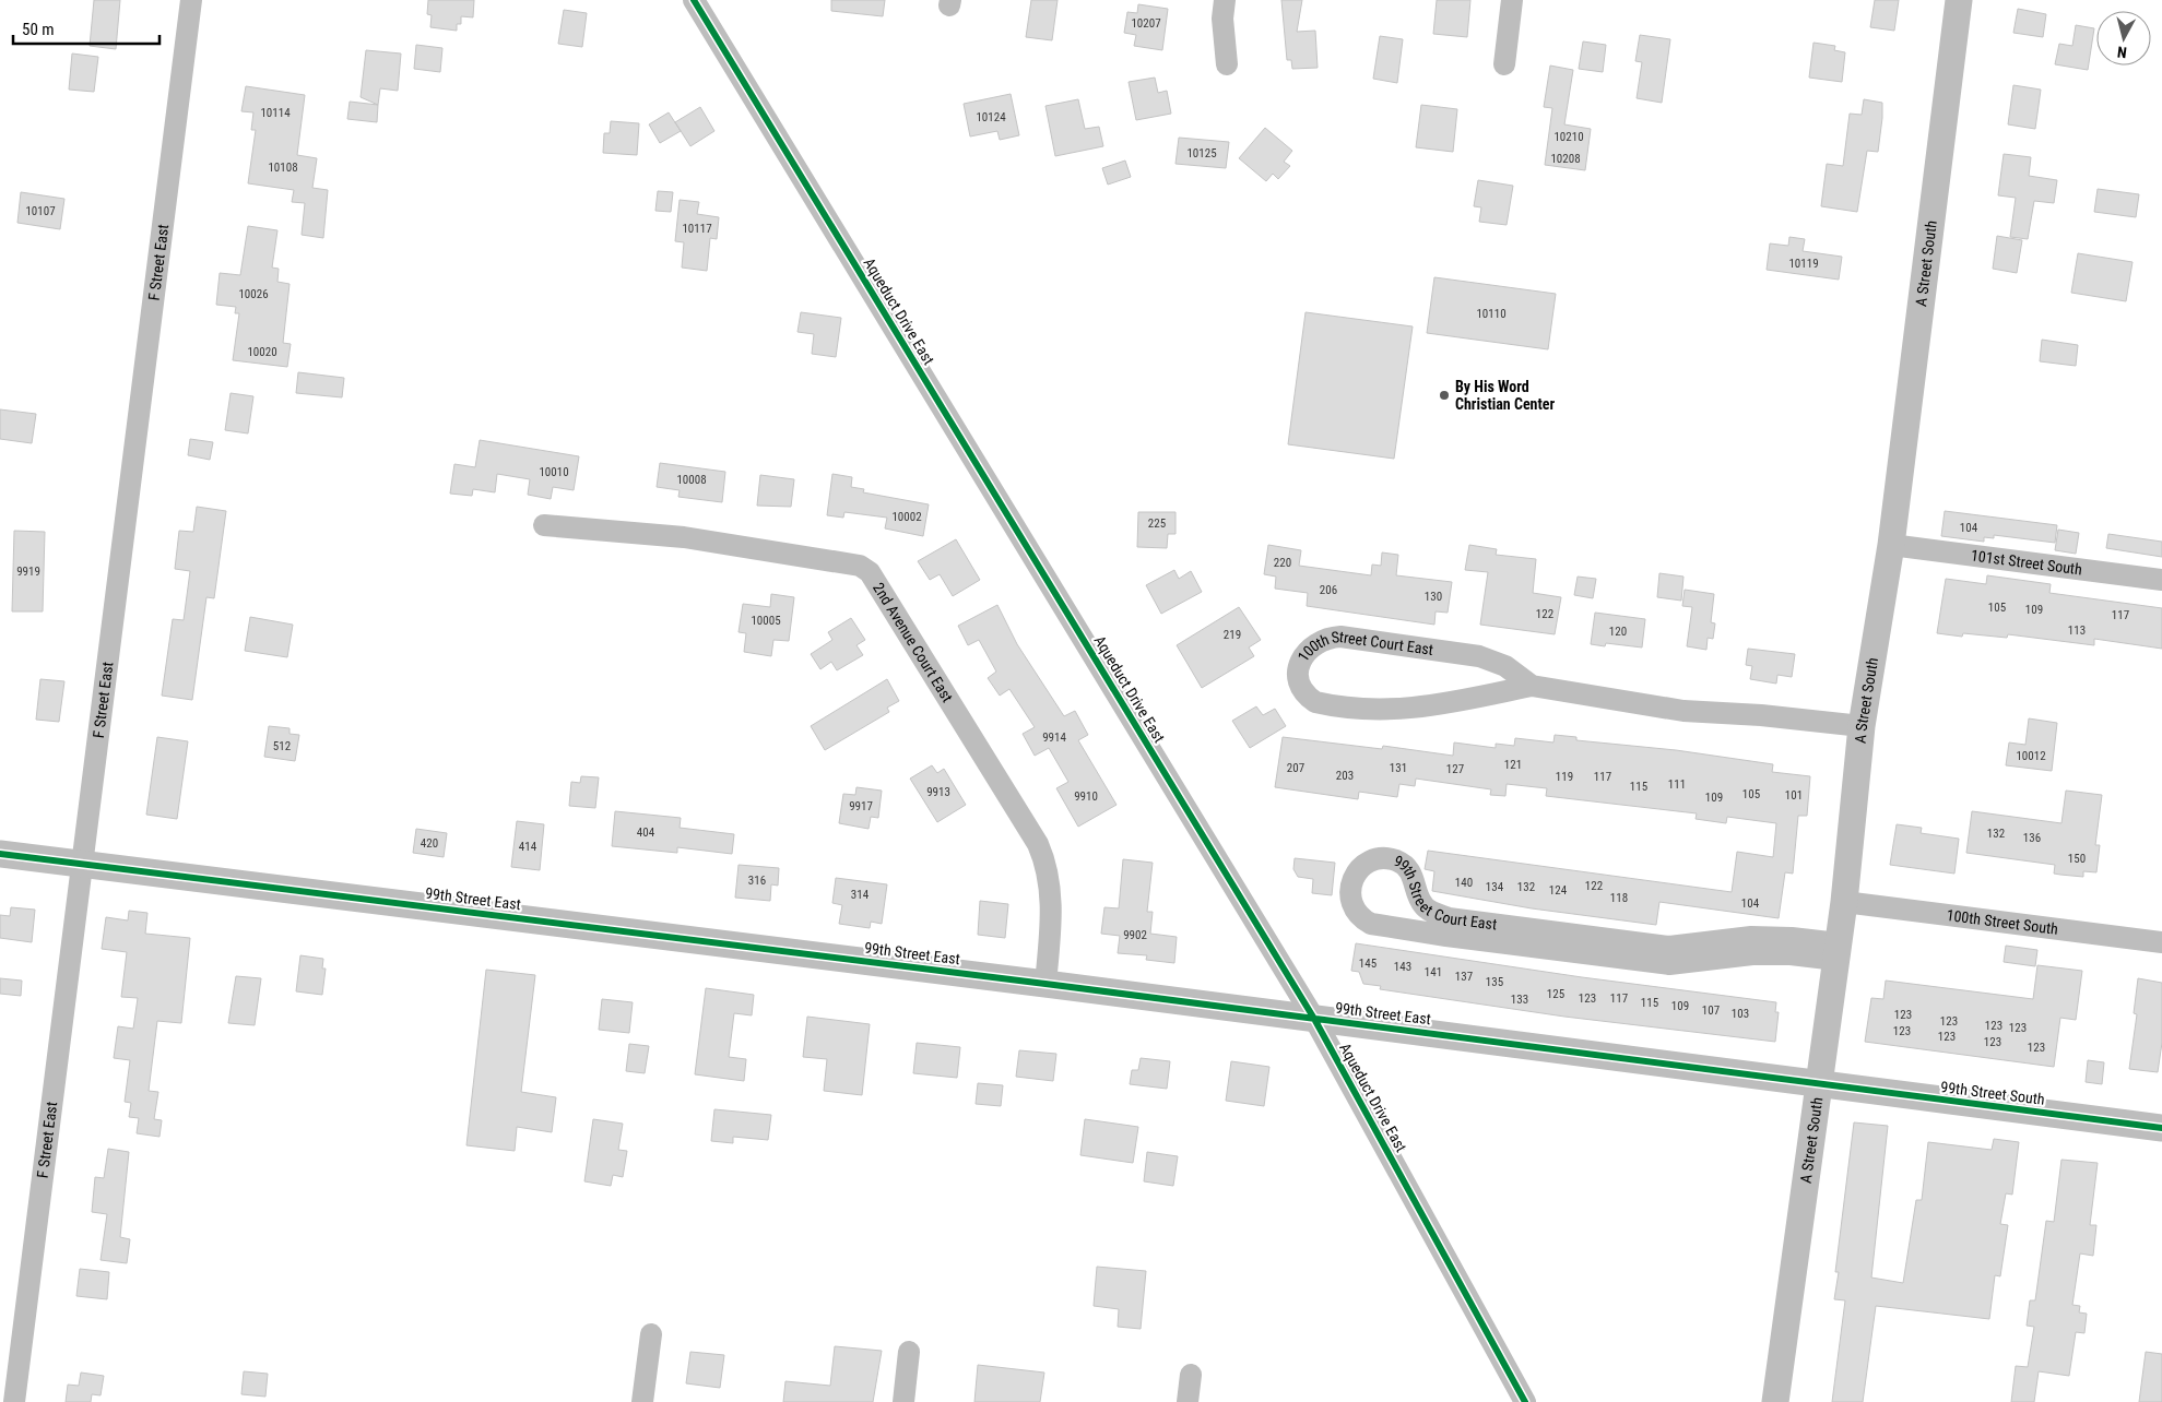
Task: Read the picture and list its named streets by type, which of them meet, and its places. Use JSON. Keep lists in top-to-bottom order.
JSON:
{
  "streets": {
    "street": [
      "F Street East",
      "A Street South",
      "Aqueduct Drive East",
      "101st Street South",
      "2nd Avenue Court East",
      "100th Street Court East",
      "99th Street Court East",
      "99th Street East",
      "100th Street South",
      "99th Street South"
    ]
  },
  "crossings": [
    ["F Street East", "99th Street East"],
    ["A Street South", "101st Street South"],
    ["A Street South", "100th Street Court East"],
    ["A Street South", "99th Street Court East"],
    ["A Street South", "99th Street East"],
    ["A Street South", "100th Street South"],
    ["A Street South", "99th Street South"],
    ["Aqueduct Drive East", "99th Street East"],
    ["2nd Avenue Court East", "99th Street East"],
    ["99th Street East", "99th Street South"]
  ],
  "places": ["By His Word Christian Center"],
  "house_numbers": [
    "10207",
    "10114",
    "10124",
    "10210",
    "10125",
    "10208",
    "10108",
    "10107",
    "10117",
    "10119",
    "10026",
    "10110",
    "10020",
    "10010",
    "10008",
    "10002",
    "225",
    "104",
    "220",
    "9919",
    "206",
    "130",
    "105",
    "109",
    "122",
    "117",
    "10005",
    "113",
    "120",
    "219",
    "9914",
    "512",
    "10012",
    "121",
    "207",
    "131",
    "127",
    "203",
    "119",
    "117",
    "111",
    "115",
    "9913",
    "105",
    "101",
    "9910",
    "109",
    "9917",
    "404",
    "132",
    "136",
    "420",
    "414",
    "150",
    "316",
    "140",
    "122",
    "134",
    "132",
    "124",
    "314",
    "118",
    "104",
    "9902",
    "145",
    "143",
    "141",
    "137",
    "135",
    "125",
    "123",
    "117",
    "133",
    "115",
    "109",
    "107",
    "103",
    "123",
    "123",
    "123",
    "123",
    "123",
    "123",
    "123",
    "123"
  ],
  "scale_bar": "50 m",
  "north": "bottom"
}
